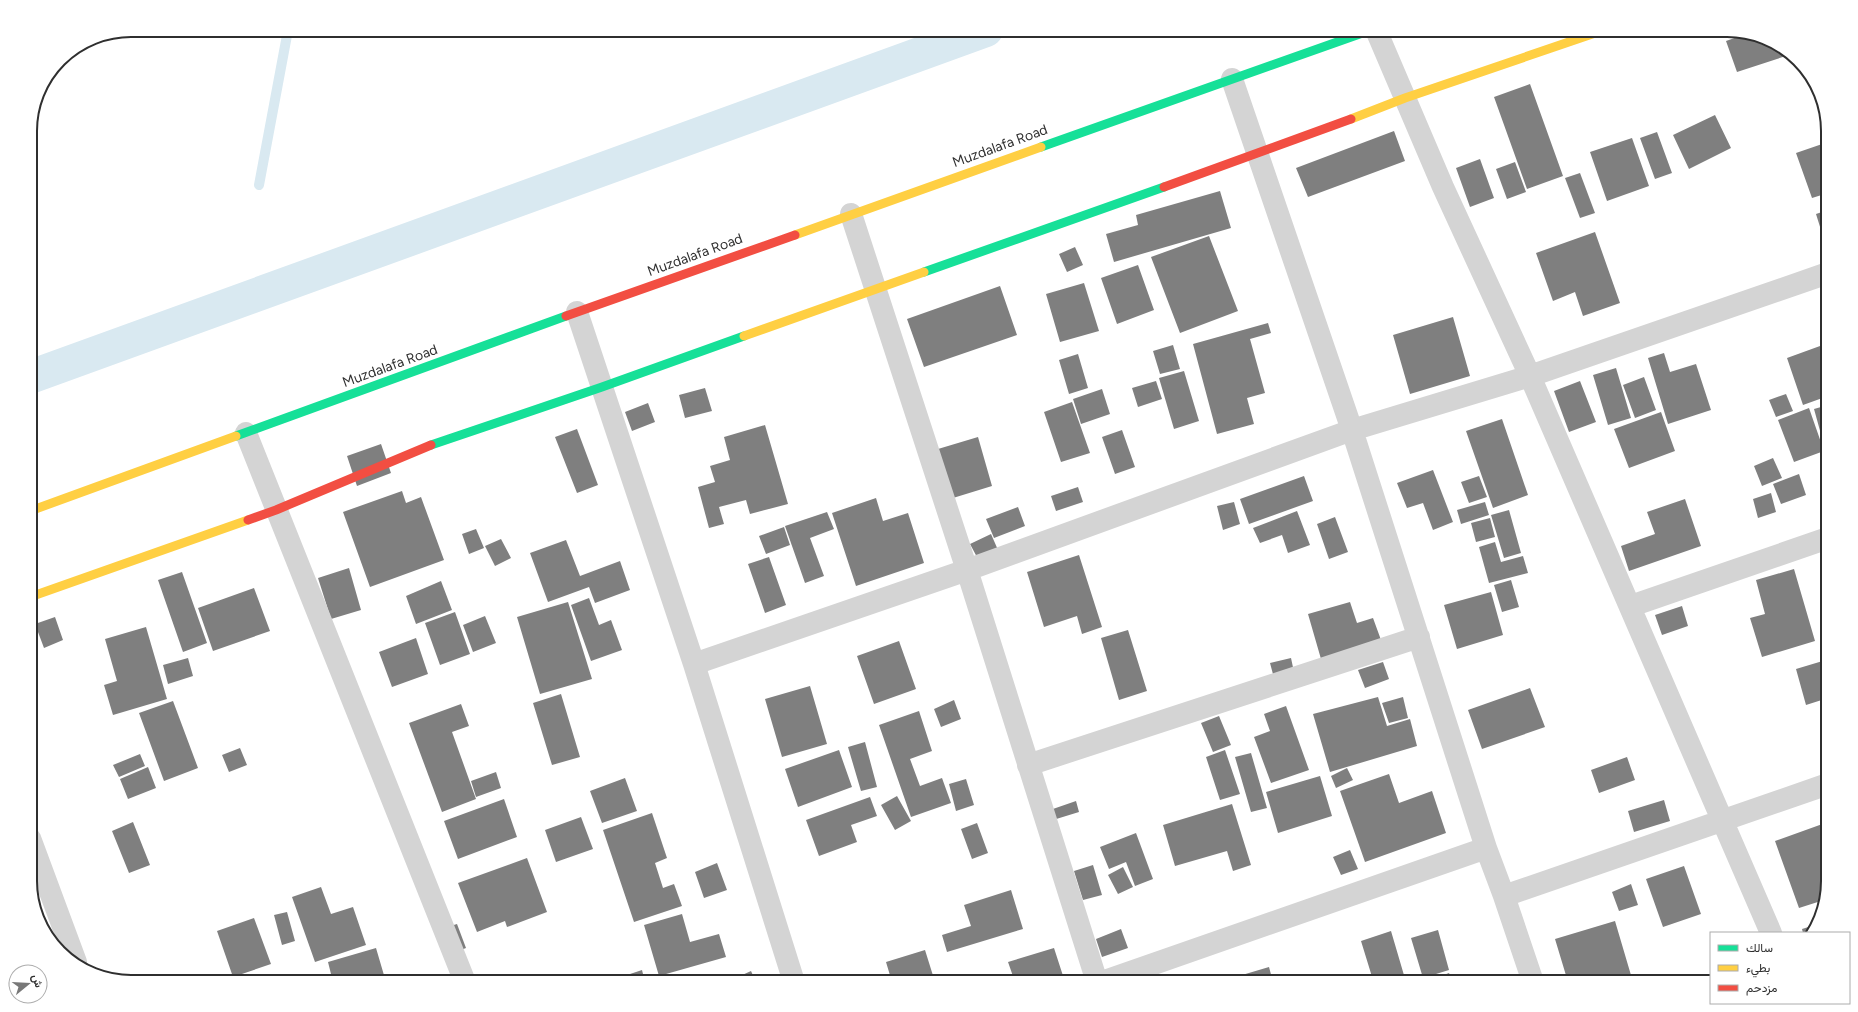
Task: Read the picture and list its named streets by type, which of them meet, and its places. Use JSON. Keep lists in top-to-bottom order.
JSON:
{
  "streets": {
    "street": ["Muzdalafa Road"]
  },
  "legend": ["سالك", "بطيء", "مزدحم"],
  "north": "right"
}
